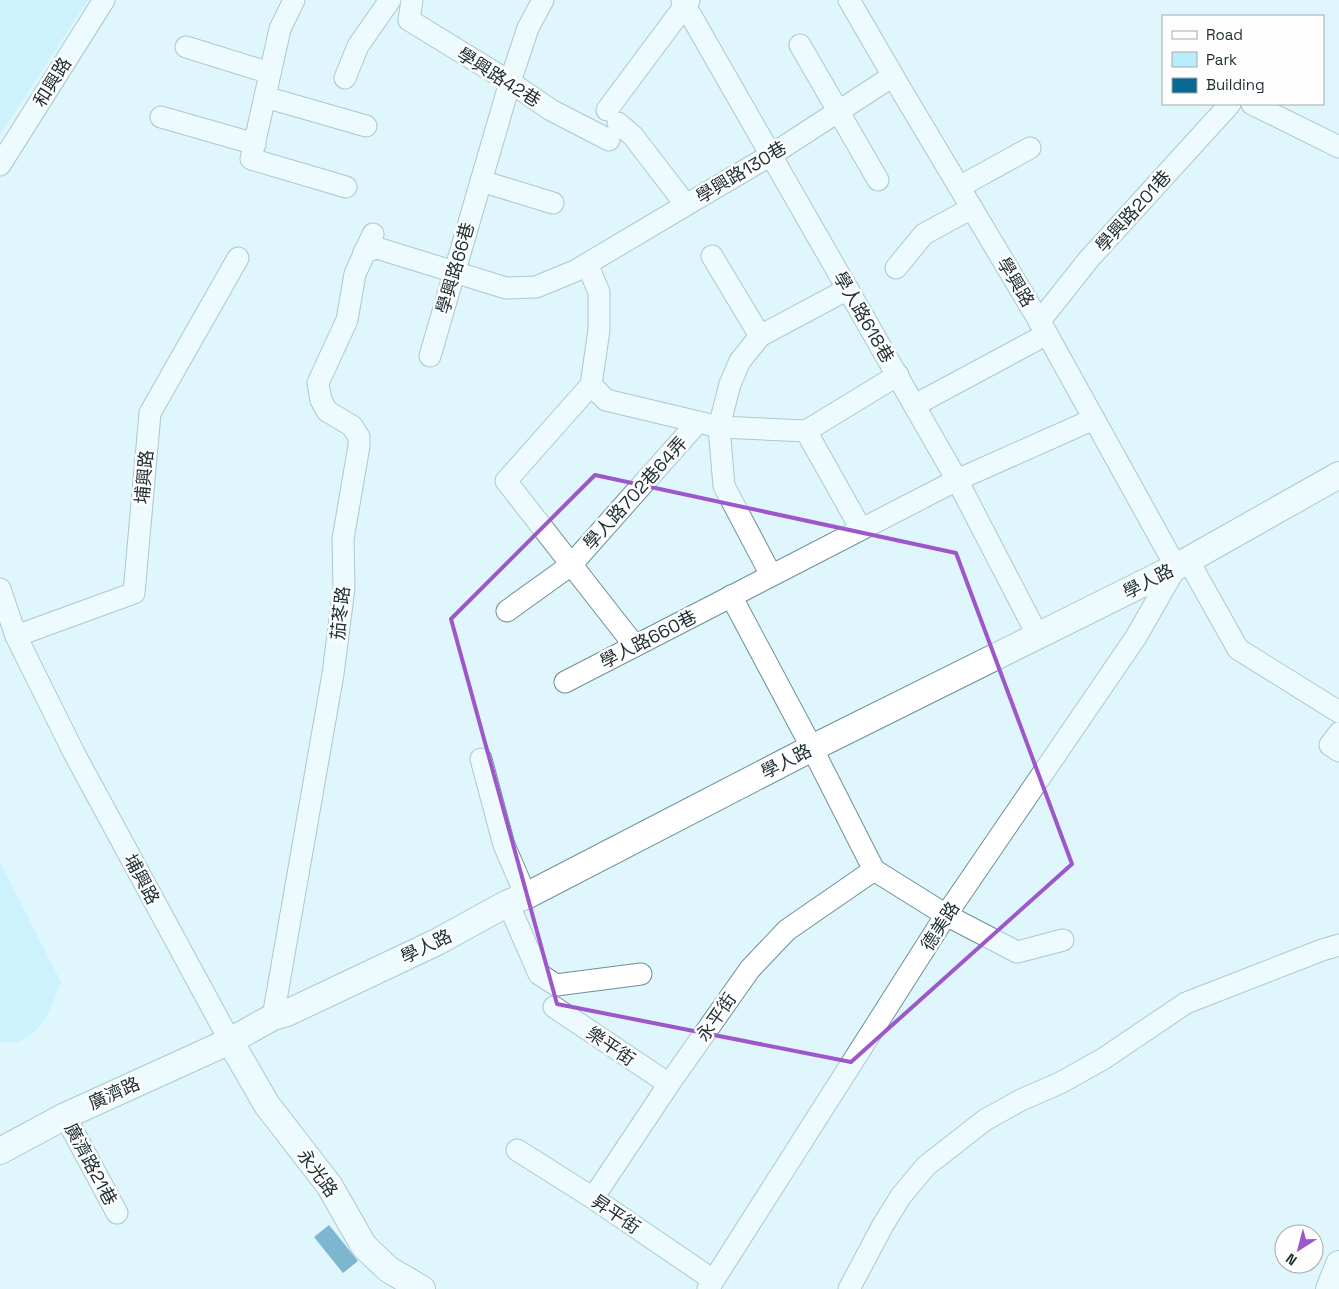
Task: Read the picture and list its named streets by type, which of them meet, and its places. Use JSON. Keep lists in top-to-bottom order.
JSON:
{
  "streets": {
    "main road": ["學人路", "廣濟路", "永光路"],
    "street": [
      "學興路42巷",
      "和興路",
      "學興路130巷",
      "學興路201巷",
      "學興路66巷",
      "學興路",
      "學人路618巷",
      "埔興路",
      "學人路702巷64弄",
      "茄苳路",
      "學人路660巷",
      "德美路",
      "永平街",
      "樂平街",
      "廣濟路21巷",
      "昇平街"
    ]
  },
  "crossings": [
    ["學興路42巷", "學興路130巷"],
    ["學興路42巷", "學興路66巷"],
    ["學興路130巷", "學興路66巷"],
    ["學興路130巷", "學興路"],
    ["學興路130巷", "學人路618巷"],
    ["學興路130巷", "茄苳路"],
    ["學興路201巷", "學興路"],
    ["學興路", "學人路"],
    ["學興路", "德美路"],
    ["學人路618巷", "學人路"],
    ["學人路618巷", "學人路660巷"],
    ["埔興路", "學人路"],
    ["埔興路", "廣濟路"],
    ["埔興路", "永光路"],
    ["學人路", "茄苳路"],
    ["學人路", "德美路"],
    ["學人路", "廣濟路"],
    ["學人路", "永光路"],
    ["德美路", "昇平街"],
    ["永平街", "樂平街"],
    ["永平街", "昇平街"],
    ["廣濟路", "廣濟路21巷"],
    ["廣濟路", "永光路"]
  ],
  "legend": ["Road", "Park", "Building"],
  "north": "bottom left"
}
